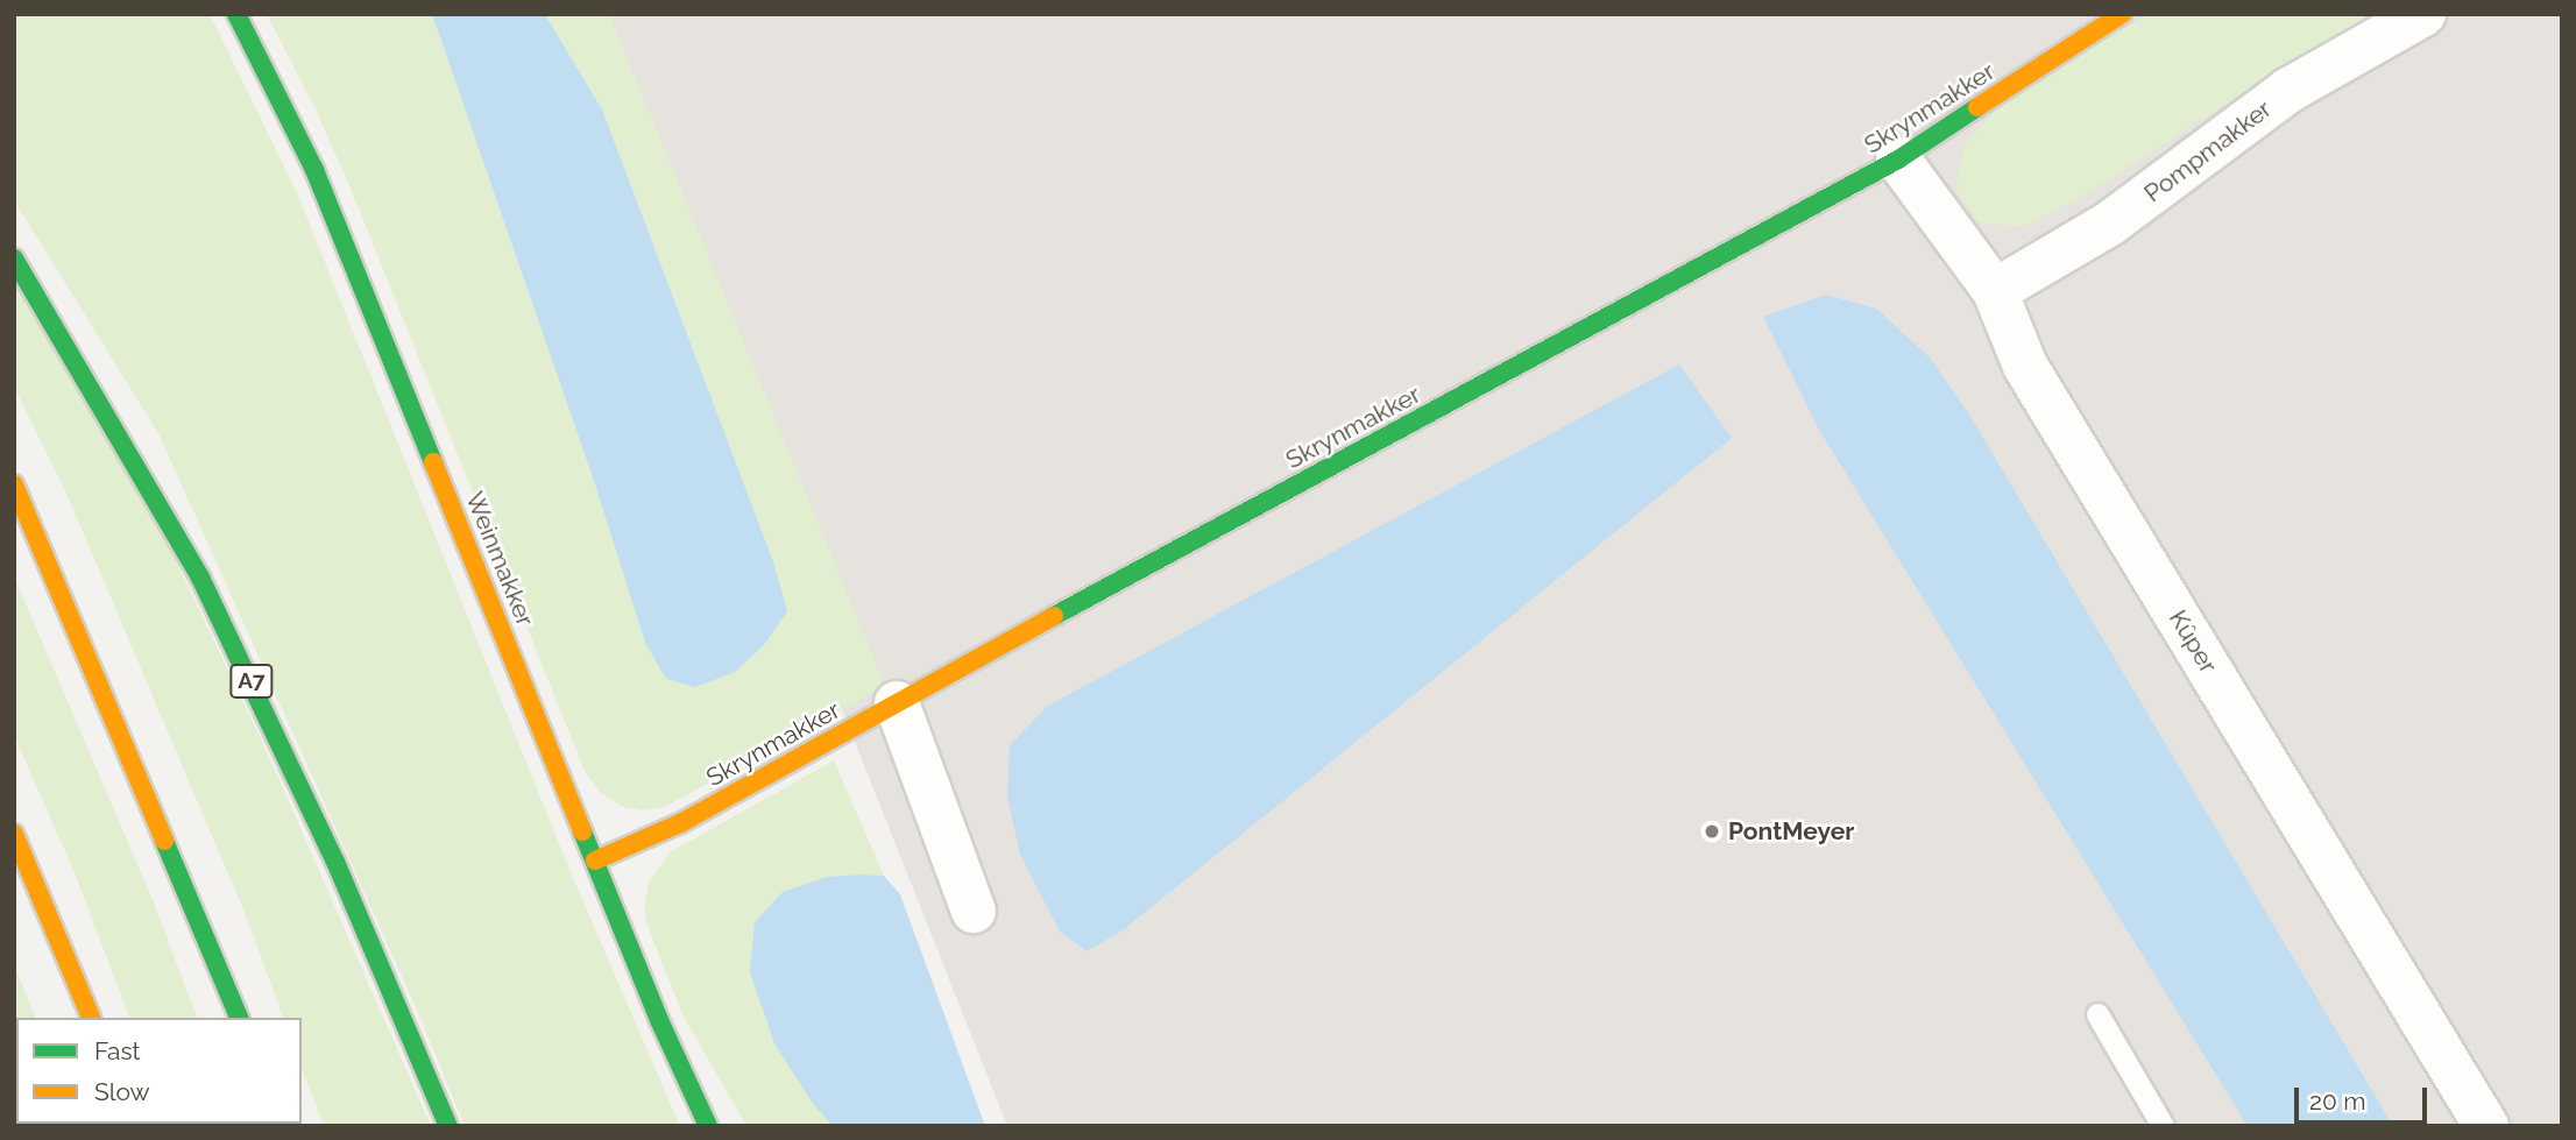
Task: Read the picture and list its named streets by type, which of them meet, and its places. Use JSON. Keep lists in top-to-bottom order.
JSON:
{
  "streets": {
    "main road": ["Skrynmakker", "Weinmakker", "A7"],
    "street": ["Pompmakker", "Kûper"]
  },
  "crossings": [
    ["Skrynmakker", "Weinmakker"],
    ["Skrynmakker", "Kûper"],
    ["Pompmakker", "Kûper"]
  ],
  "places": ["PontMeyer"],
  "legend": ["Fast", "Slow"],
  "scale_bar": "20 m"
}
